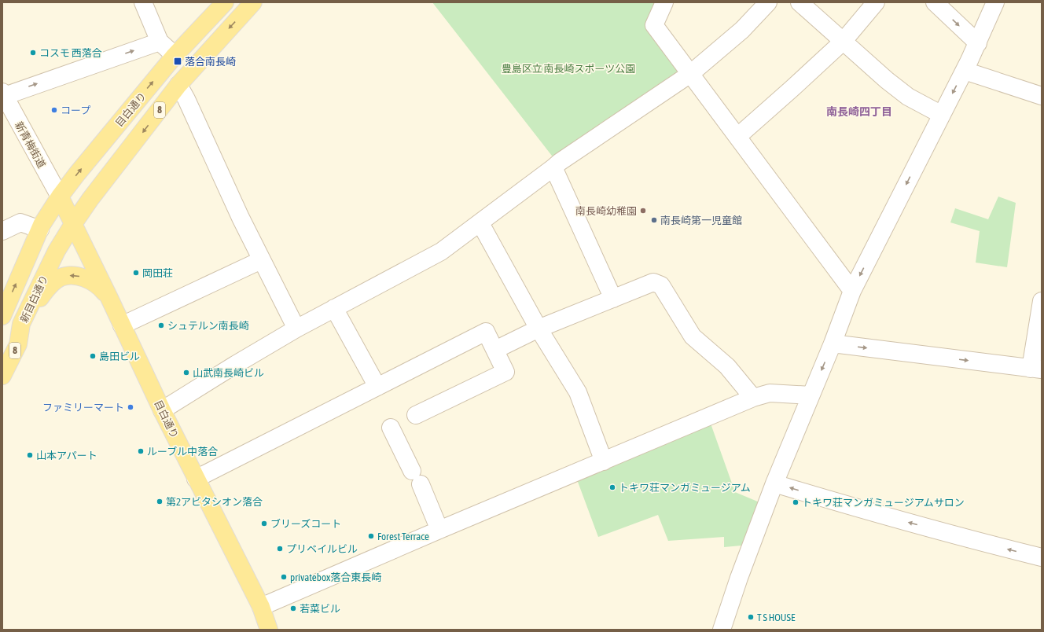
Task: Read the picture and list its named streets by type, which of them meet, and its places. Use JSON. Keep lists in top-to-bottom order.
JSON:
{
  "streets": {
    "main road": ["目白通り", "8", "新目白通り"],
    "street": ["新青梅街道"]
  },
  "crossings": [
    ["目白通り", "8"],
    ["目白通り", "新青梅街道"],
    ["目白通り", "新目白通り"],
    ["8", "新目白通り"],
    ["新青梅街道", "新目白通り"]
  ],
  "districts": ["南長崎四丁目"],
  "parks": ["豊島区立 南長崎スポーツ公園"],
  "places": {
    "other": [
      "コスモ 西落合",
      "コープ",
      "南長崎幼稚園",
      "南長崎第一児童館",
      "岡田荘",
      "シュテルン南長崎",
      "島田ビル",
      "山武南長崎ビル",
      "ファミリーマート",
      "ルーブル中落合",
      "山本アパート",
      "トキワ荘マンガミュージアム",
      "第2アビタシオン落合",
      "トキワ荘マンガミュージアムサロン",
      "ブリーズコート",
      "Forest Terrace",
      "プリベイルビル",
      "privatebox落合東長崎",
      "若菜ビル",
      "T S HOUSE"
    ],
    "transit": ["落合南長崎"]
  }
}
